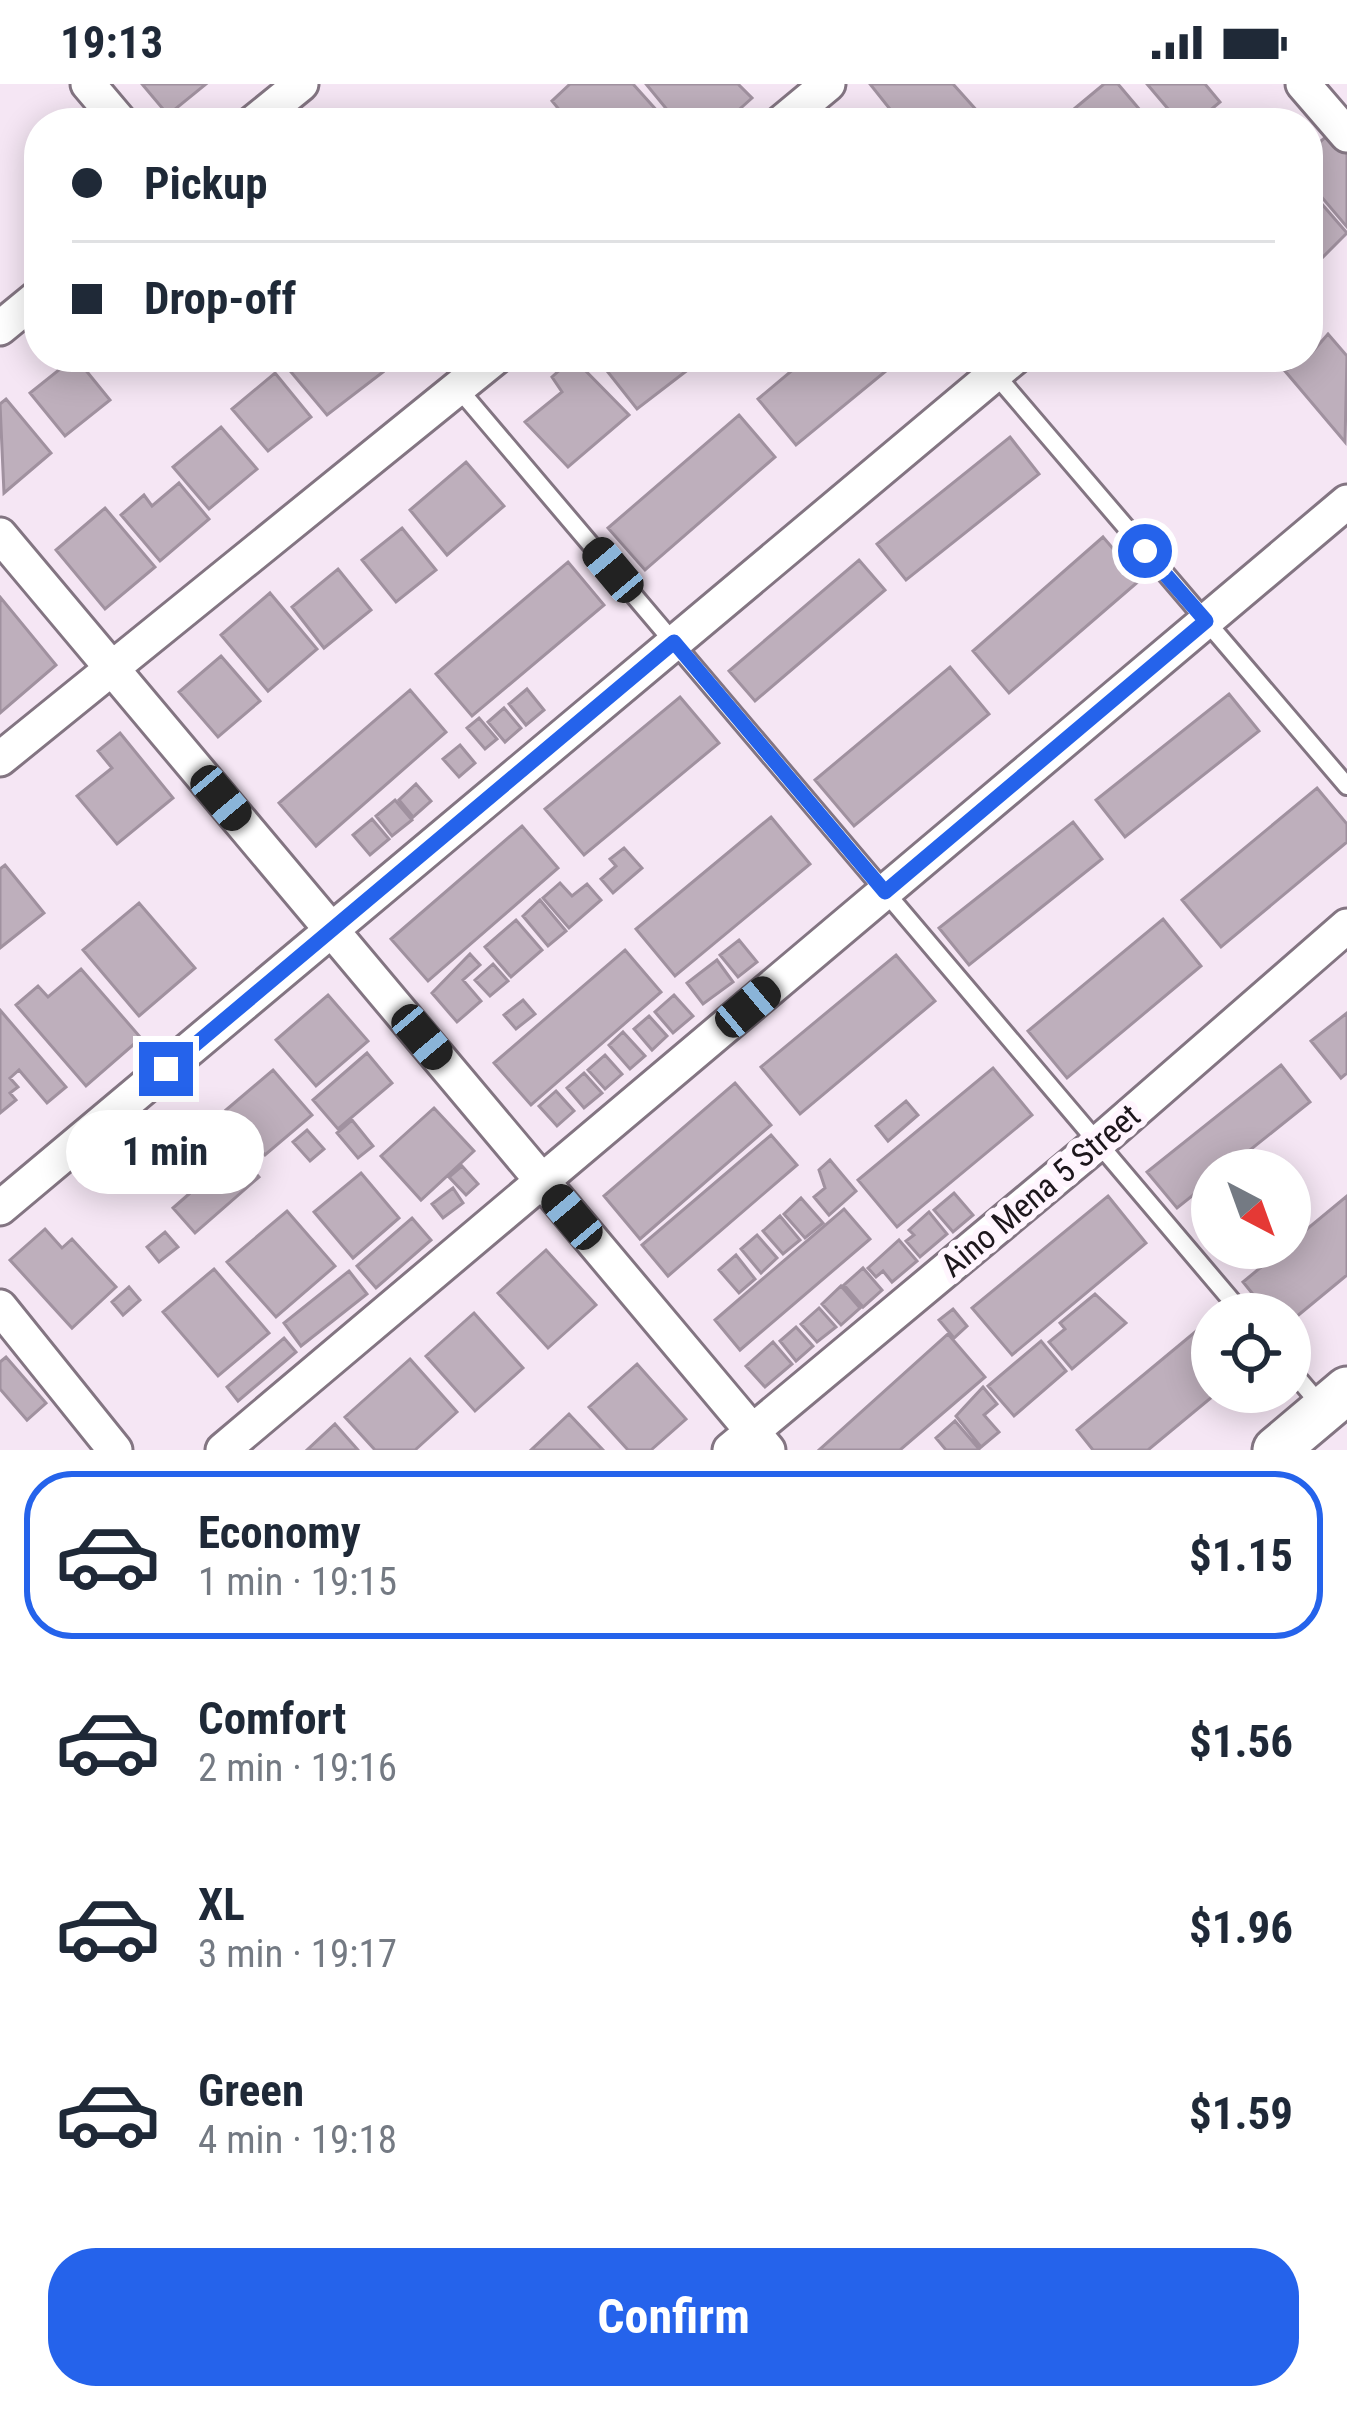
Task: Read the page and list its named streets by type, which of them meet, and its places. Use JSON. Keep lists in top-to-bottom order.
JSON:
{
  "streets": {
    "street": ["Aino Mena 5 Street"]
  },
  "north": "bottom right",
  "page": {
    "status": "19:13",
    "banner": ["Pickup", "Drop-off"],
    "bubble": "1 min",
    "list": [
      {
        "name": "Economy",
        "note": "1 min · 19:15",
        "value": "$1.15"
      },
      {
        "name": "Comfort",
        "note": "2 min · 19:16",
        "value": "$1.56"
      },
      {
        "name": "XL",
        "note": "3 min · 19:17",
        "value": "$1.96"
      },
      {
        "name": "Green",
        "note": "4 min · 19:18",
        "value": "$1.59"
      }
    ],
    "buttons": "Confirm"
  }
}
